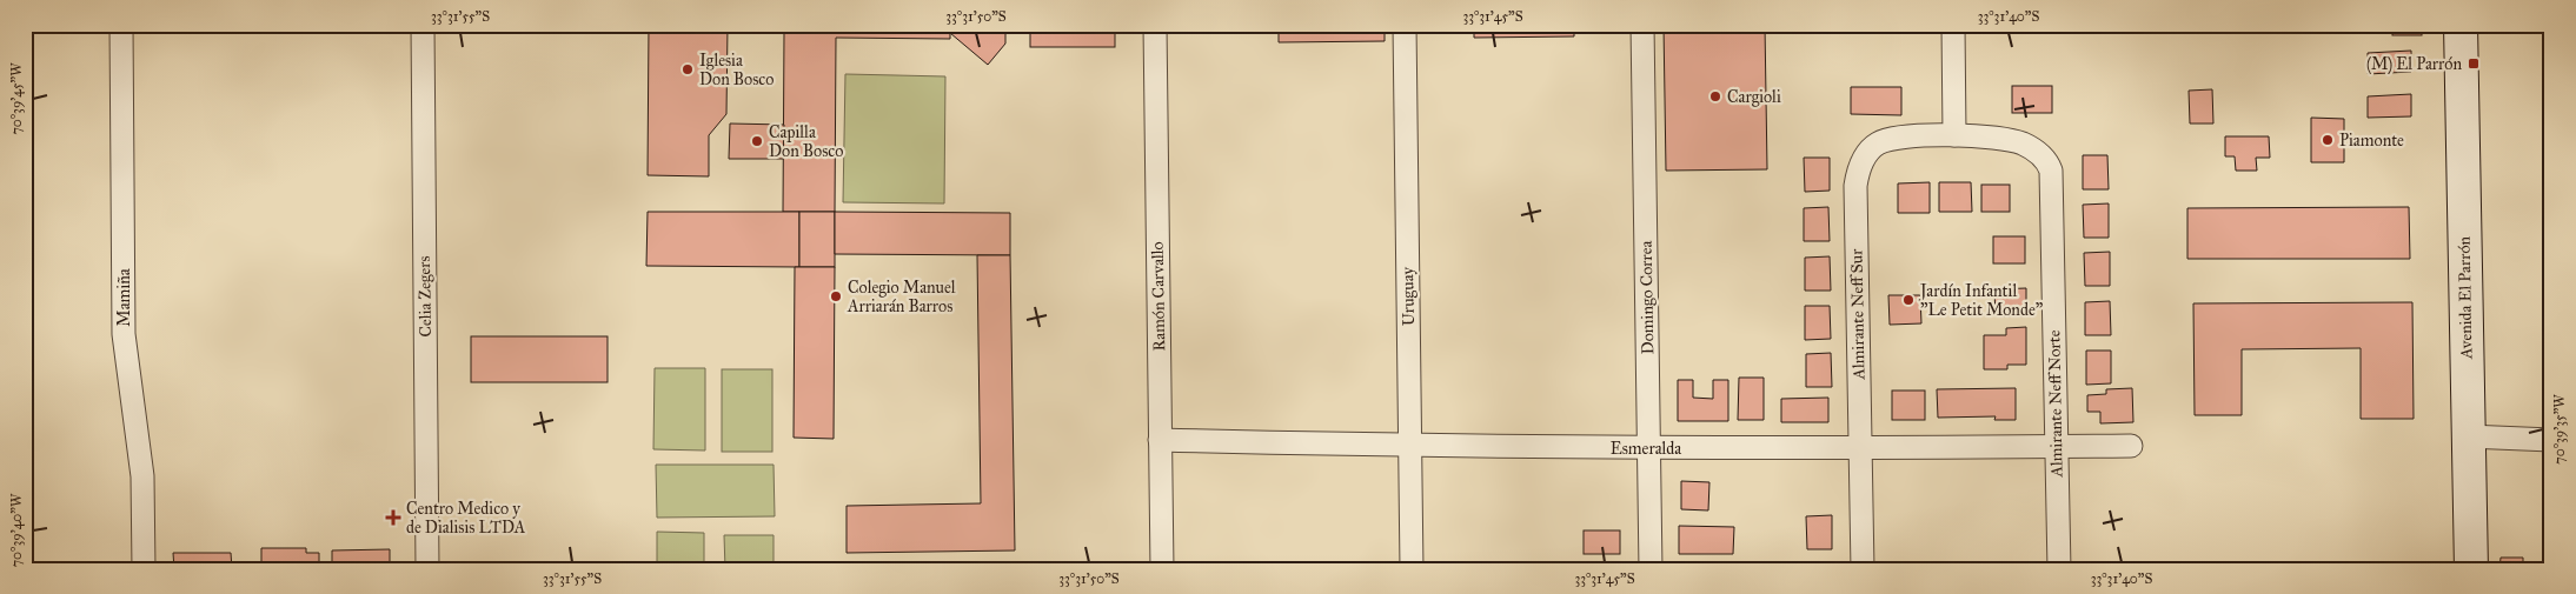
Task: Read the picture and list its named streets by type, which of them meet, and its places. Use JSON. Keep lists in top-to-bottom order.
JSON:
{
  "streets": {
    "main road": ["Avenida El Parrón"],
    "street": [
      "Celia Zegers",
      "Ramón Carvallo",
      "Uruguay",
      "Mamiña",
      "Domingo Correa",
      "Almirante Neff Sur",
      "Almirante Neff Norte",
      "Esmeralda"
    ]
  },
  "crossings": [
    ["Ramón Carvallo", "Esmeralda"],
    ["Uruguay", "Esmeralda"],
    ["Domingo Correa", "Esmeralda"],
    ["Almirante Neff Sur", "Almirante Neff Norte"],
    ["Almirante Neff Sur", "Esmeralda"],
    ["Almirante Neff Norte", "Esmeralda"]
  ],
  "places": {
    "transit": ["(M) El Parrón"],
    "other": [
      "Iglesia Don Bosco",
      "Cargioli",
      "Piamonte",
      "Capilla Don Bosco",
      "Colegio Manuel Arriarán Barros",
      "Jardín Infantil \"Le Petit Monde\""
    ],
    "health": ["Centro Medico y de Dialisis LTDA"]
  },
  "coordinates": [
    "33°31'55\"S",
    "33°31'50\"S",
    "33°31'45\"S",
    "33°31'40\"S",
    "70°39'45\"W",
    "70°39'35\"W",
    "70°39'40\"W"
  ]
}
